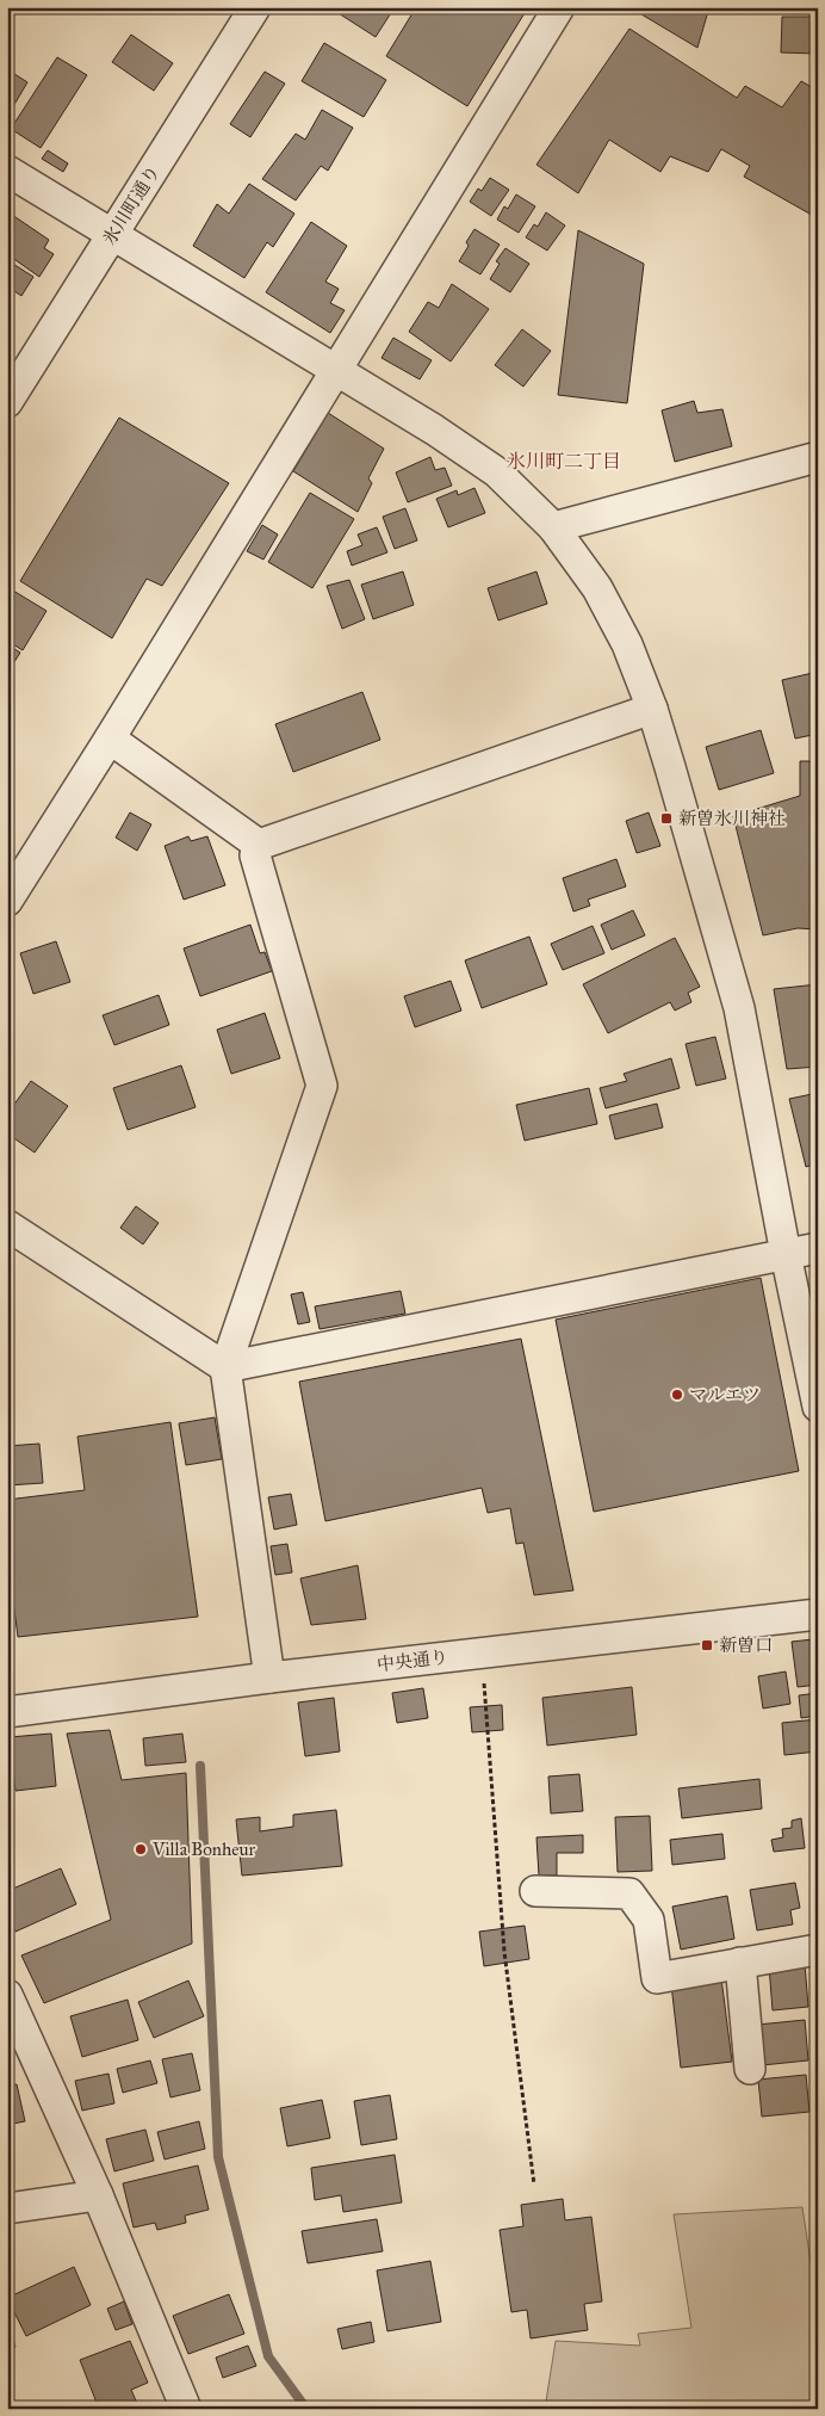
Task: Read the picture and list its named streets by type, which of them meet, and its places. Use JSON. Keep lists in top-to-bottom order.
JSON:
{
  "streets": {
    "street": ["氷川町通り", "中央通り"]
  },
  "districts": ["氷川町二丁目"],
  "places": {
    "transit": ["新曽氷川神社", "新曽口"],
    "other": ["マルエツ", "Villa Bonheur"]
  }
}
